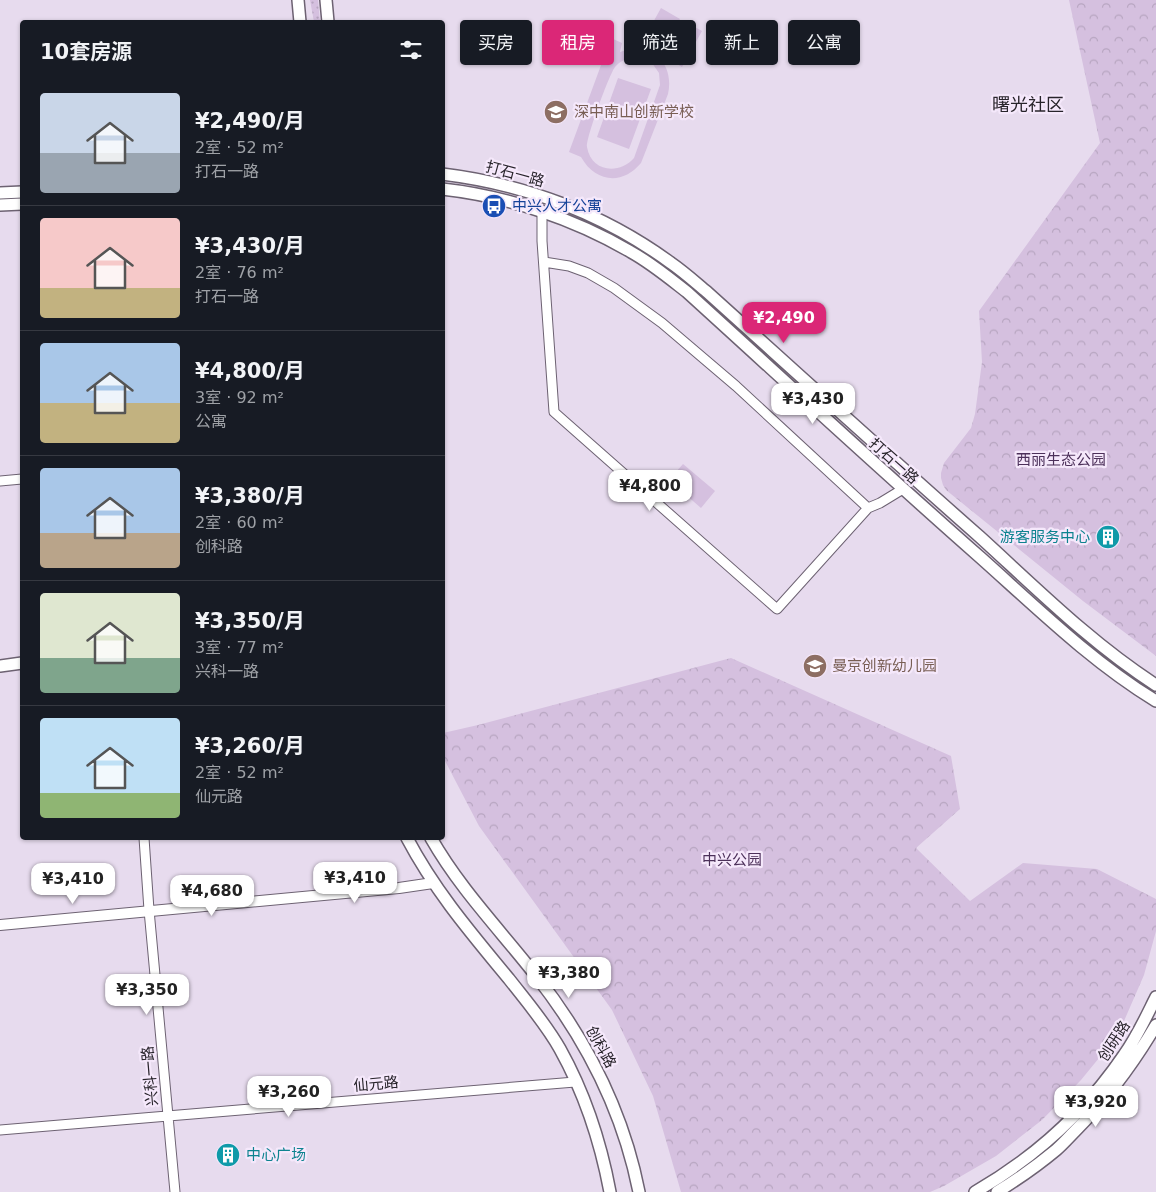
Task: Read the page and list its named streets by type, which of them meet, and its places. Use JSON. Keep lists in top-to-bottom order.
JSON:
{
  "streets": {
    "main road": ["打石一路", "创研路", "创科路"],
    "street": ["兴科一路", "仙元路"]
  },
  "crossings": [
    ["兴科一路", "仙元路"]
  ],
  "districts": ["曙光社区"],
  "parks": ["西丽生态公园", "中兴公园"],
  "places": {
    "school or university": ["深中南山创新学校", "曼京创新幼儿园"],
    "bus stop": ["中兴人才公寓"],
    "building": ["游客服务中心", "中心广场"]
  },
  "page": {
    "chip": [
      "买房",
      "租房",
      "筛选",
      "新上",
      "公寓"
    ],
    "heading": "10套房源",
    "list": [
      {
        "name": "¥2,490/月",
        "note": "2室 · 52 m² · 打石一路"
      },
      {
        "name": "¥3,430/月",
        "note": "2室 · 76 m² · 打石一路"
      },
      {
        "name": "¥4,800/月",
        "note": "3室 · 92 m² · 公寓"
      },
      {
        "name": "¥3,380/月",
        "note": "2室 · 60 m² · 创科路"
      },
      {
        "name": "¥3,350/月",
        "note": "3室 · 77 m² · 兴科一路"
      },
      {
        "name": "¥3,260/月",
        "note": "2室 · 52 m² · 仙元路"
      }
    ],
    "price": [
      "¥2,490",
      "¥3,430",
      "¥4,800",
      "¥3,410",
      "¥3,410",
      "¥4,680",
      "¥3,380",
      "¥3,350",
      "¥3,260",
      "¥3,920"
    ]
  }
}
